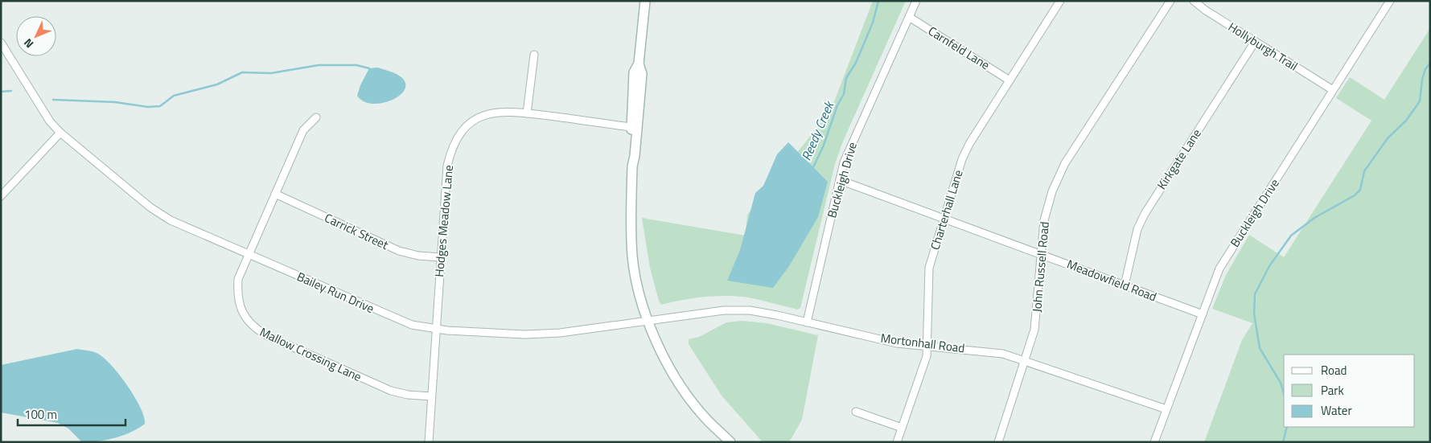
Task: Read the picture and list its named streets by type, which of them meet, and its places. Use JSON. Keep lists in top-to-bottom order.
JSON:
{
  "streets": {
    "street": [
      "Hollyburgh Trail",
      "Carnfeld Lane",
      "Kirkgate Lane",
      "Buckleigh Drive",
      "Charterhall Lane",
      "Hodges Meadow Lane",
      "Carrick Street",
      "John Russell Road",
      "Meadowfield Road",
      "Bailey Run Drive",
      "Mortonhall Road",
      "Mallow Crossing Lane"
    ]
  },
  "crossings": [
    ["Hollyburgh Trail", "Kirkgate Lane"],
    ["Hollyburgh Trail", "Buckleigh Drive"],
    ["Carnfeld Lane", "Buckleigh Drive"],
    ["Carnfeld Lane", "Charterhall Lane"],
    ["Kirkgate Lane", "Meadowfield Road"],
    ["Buckleigh Drive", "Meadowfield Road"],
    ["Buckleigh Drive", "Mortonhall Road"],
    ["Charterhall Lane", "Meadowfield Road"],
    ["Charterhall Lane", "Mortonhall Road"],
    ["Hodges Meadow Lane", "Carrick Street"],
    ["Hodges Meadow Lane", "Bailey Run Drive"],
    ["Hodges Meadow Lane", "Mallow Crossing Lane"],
    ["Carrick Street", "Mallow Crossing Lane"],
    ["John Russell Road", "Meadowfield Road"],
    ["John Russell Road", "Mortonhall Road"],
    ["Bailey Run Drive", "Mortonhall Road"],
    ["Bailey Run Drive", "Mallow Crossing Lane"]
  ],
  "water": ["Reedy Creek"],
  "legend": ["Road", "Park", "Water"],
  "scale_bar": "100 m",
  "north": "bottom left"
}
